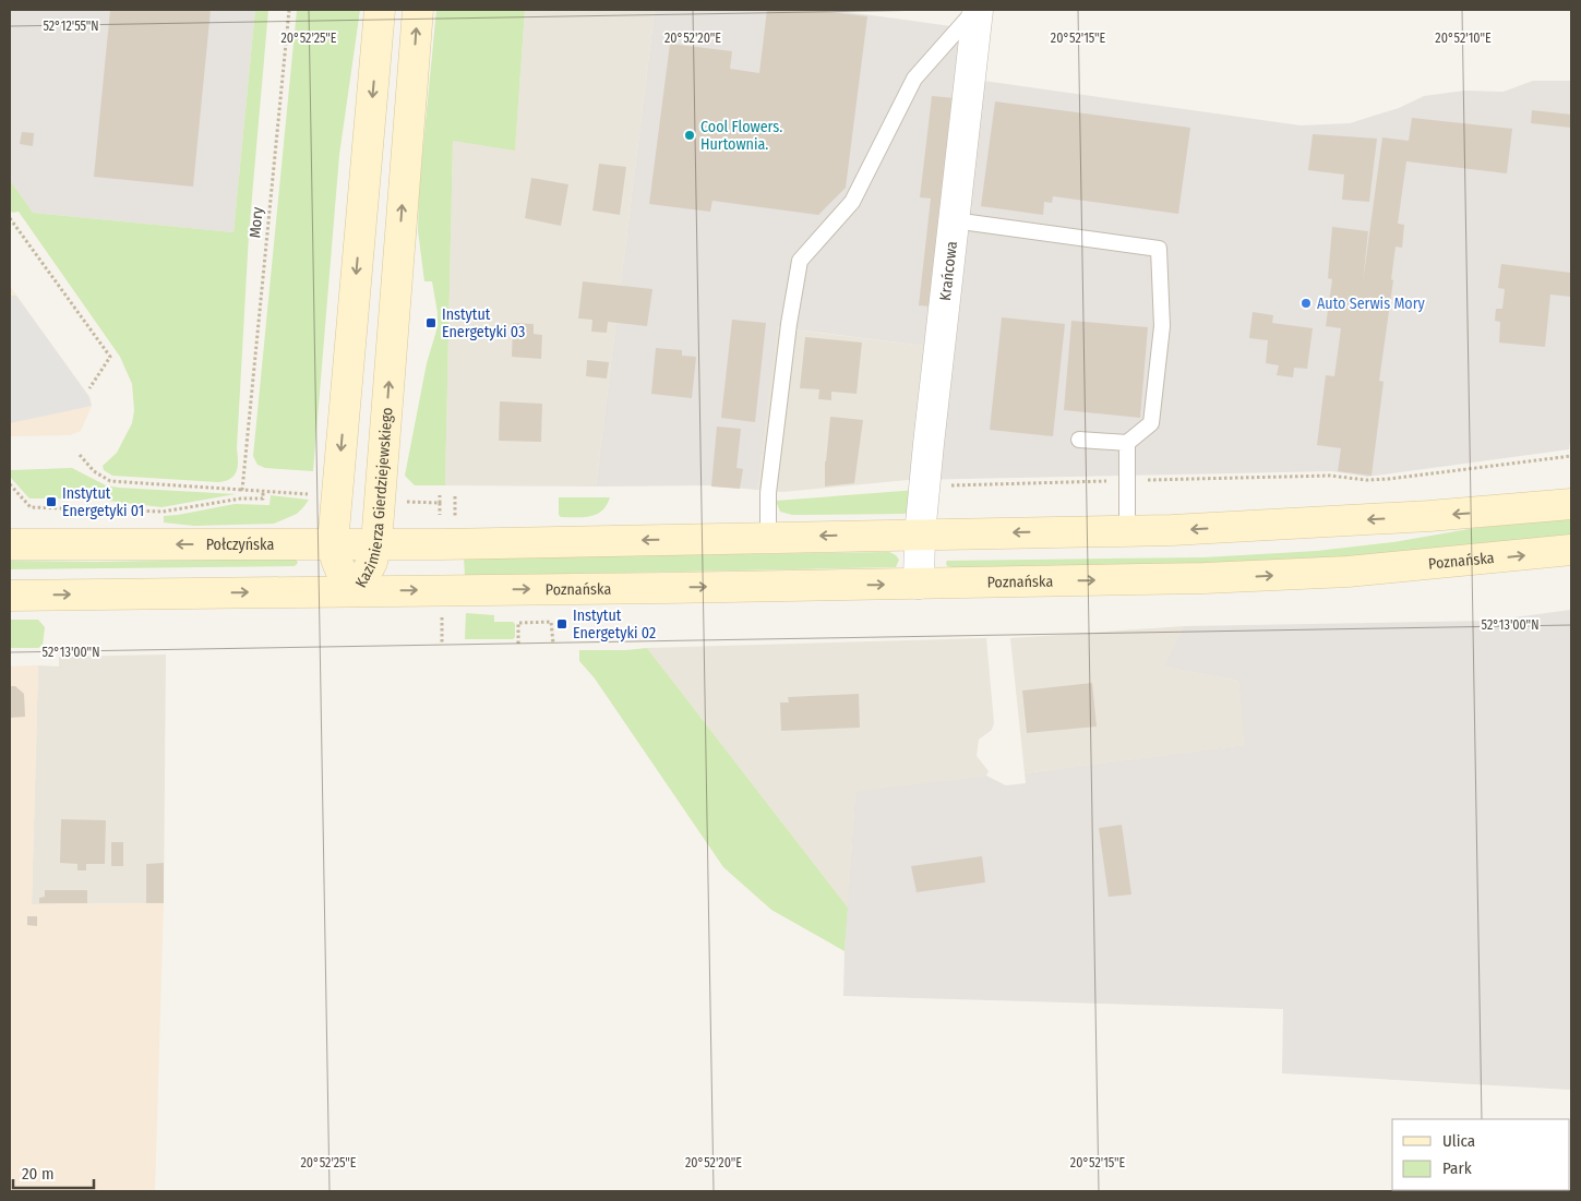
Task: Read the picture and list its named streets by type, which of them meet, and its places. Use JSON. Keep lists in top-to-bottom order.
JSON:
{
  "streets": {
    "main road": ["Kazimierza Gierdziejewskiego", "Połczyńska", "Poznańska"],
    "street": ["Krańcowa"],
    "path": ["Mory"]
  },
  "crossings": [
    ["Krańcowa", "Poznańska"],
    ["Kazimierza Gierdziejewskiego", "Połczyńska"],
    ["Kazimierza Gierdziejewskiego", "Poznańska"]
  ],
  "places": {
    "other": ["Cool Flowers. Hurtownia.", "Auto Serwis Mory"],
    "transit": ["Instytut Energetyki 03", "Instytut Energetyki 01", "Instytut Energetyki 02"]
  },
  "legend": ["Ulica", "Park"],
  "scale_bar": "20 m",
  "coordinates": [
    "52°12'55\"N",
    "20°52'25\"E",
    "20°52'20\"E",
    "20°52'15\"E",
    "20°52'10\"E",
    "52°13'00\"N"
  ]
}
